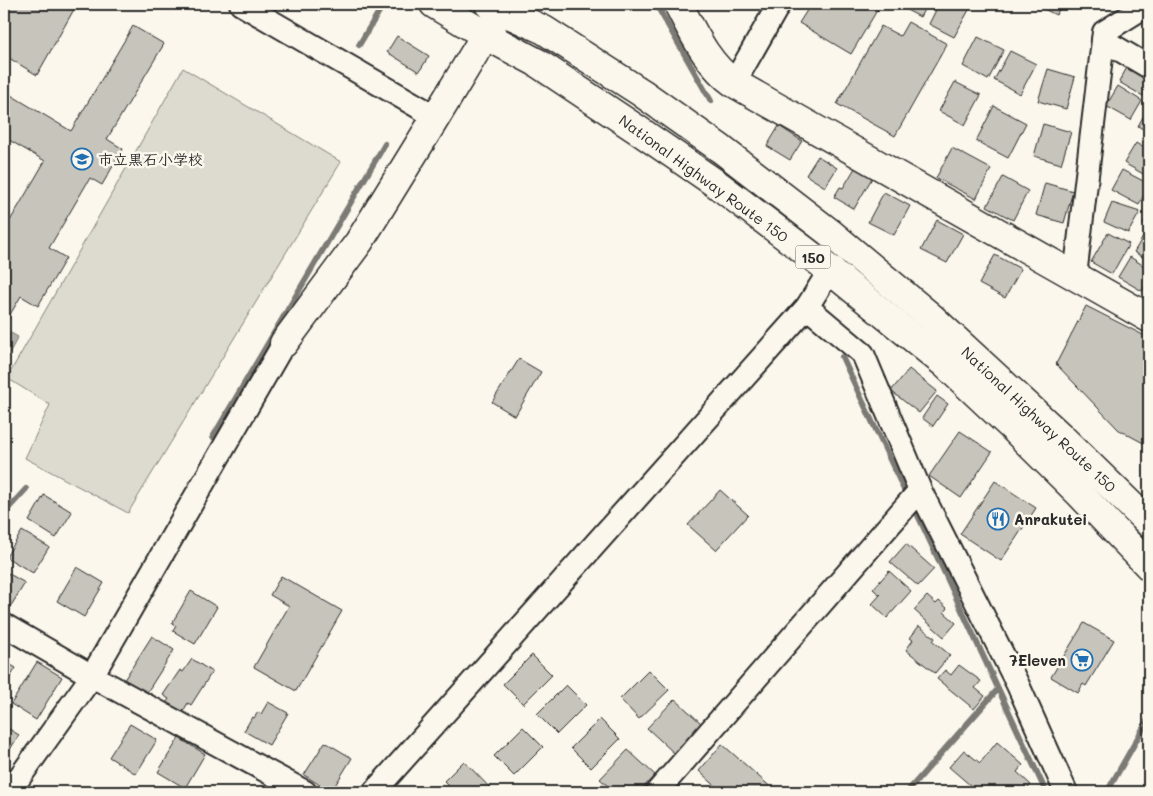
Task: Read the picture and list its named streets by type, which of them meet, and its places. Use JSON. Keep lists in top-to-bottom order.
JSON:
{
  "streets": {
    "main road": ["National Highway Route 150", "150"]
  },
  "places": {
    "school or university": ["市立黒石小学校"],
    "restaurant": ["Anrakutei"],
    "supermarket": ["7Eleven"]
  }
}
